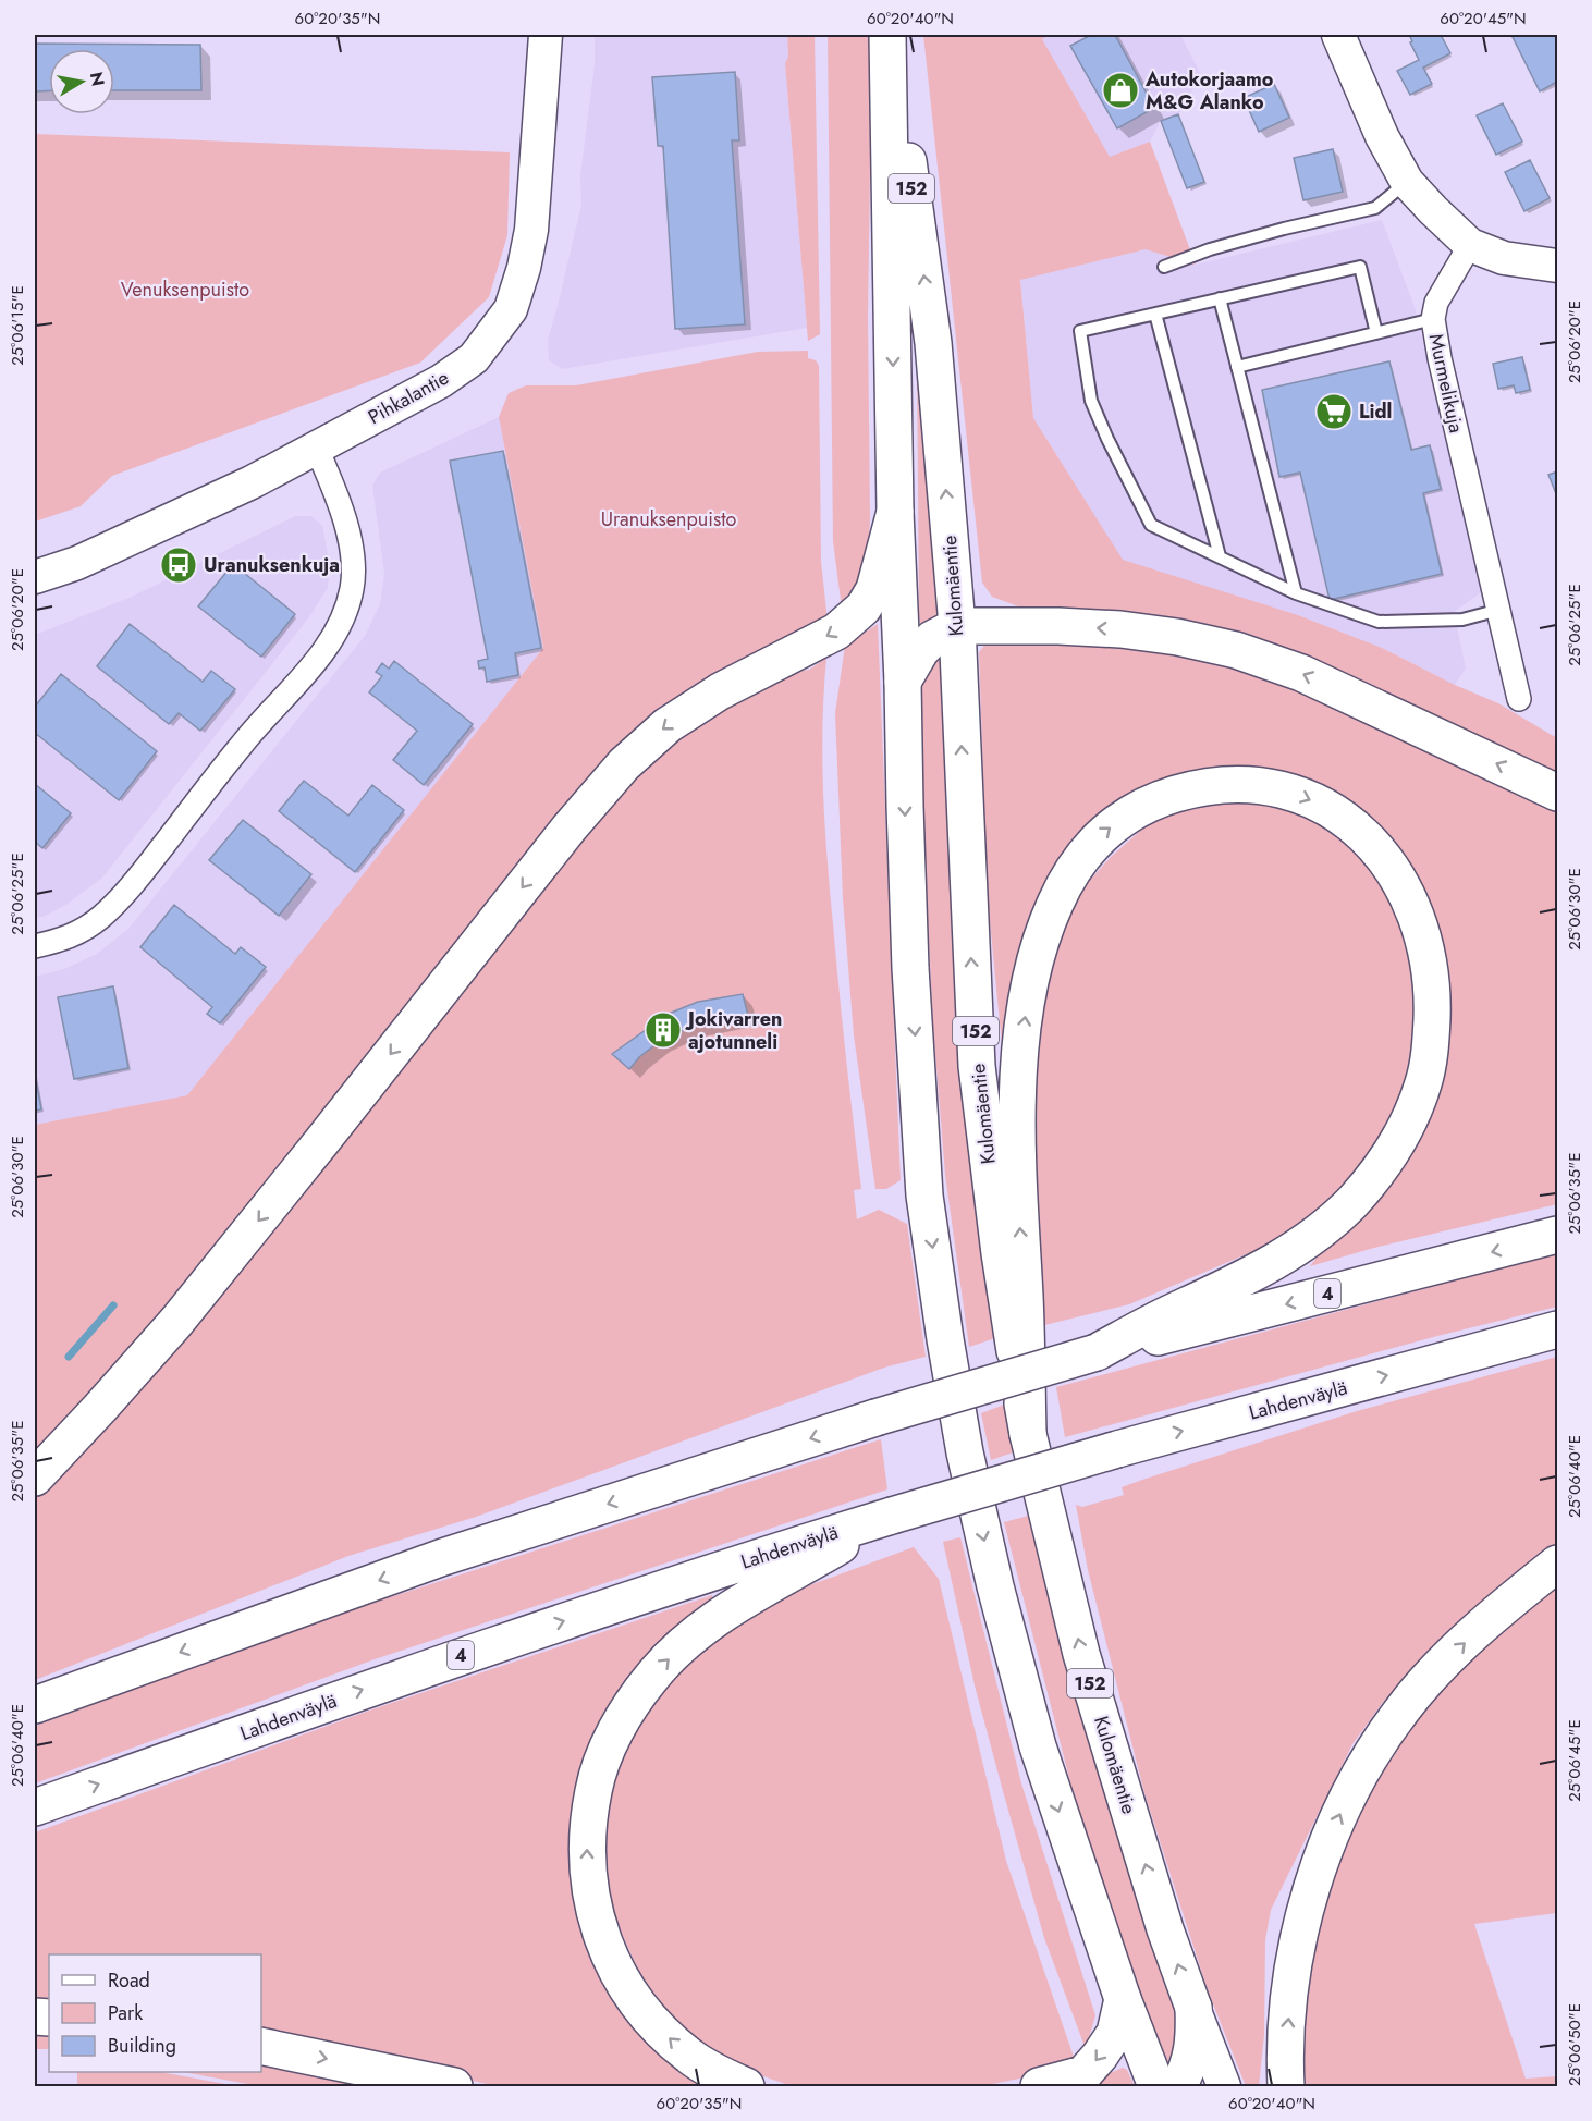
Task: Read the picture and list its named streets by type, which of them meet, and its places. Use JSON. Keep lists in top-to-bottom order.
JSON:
{
  "streets": {
    "main road": [
      "152",
      "Kulomäentie",
      "4",
      "Lahdenväylä"
    ],
    "street": ["Murmelikuja", "Pihkalantie"]
  },
  "parks": ["Venuksenpuisto", "Uranuksenpuisto"],
  "places": {
    "shop": ["Autokorjaamo M&G Alanko"],
    "supermarket": ["Lidl"],
    "bus stop": ["Uranuksenkuja"],
    "building": ["Jokivarren ajotunneli"]
  },
  "legend": ["Road", "Park", "Building"],
  "north": "right",
  "coordinates": [
    "60°20'35\"N",
    "60°20'40\"N",
    "60°20'45\"N",
    "25°06'15\"E",
    "25°06'20\"E",
    "25°06'25\"E",
    "25°06'30\"E",
    "25°06'35\"E",
    "25°06'40\"E",
    "25°06'45\"E",
    "25°06'50\"E"
  ]
}
